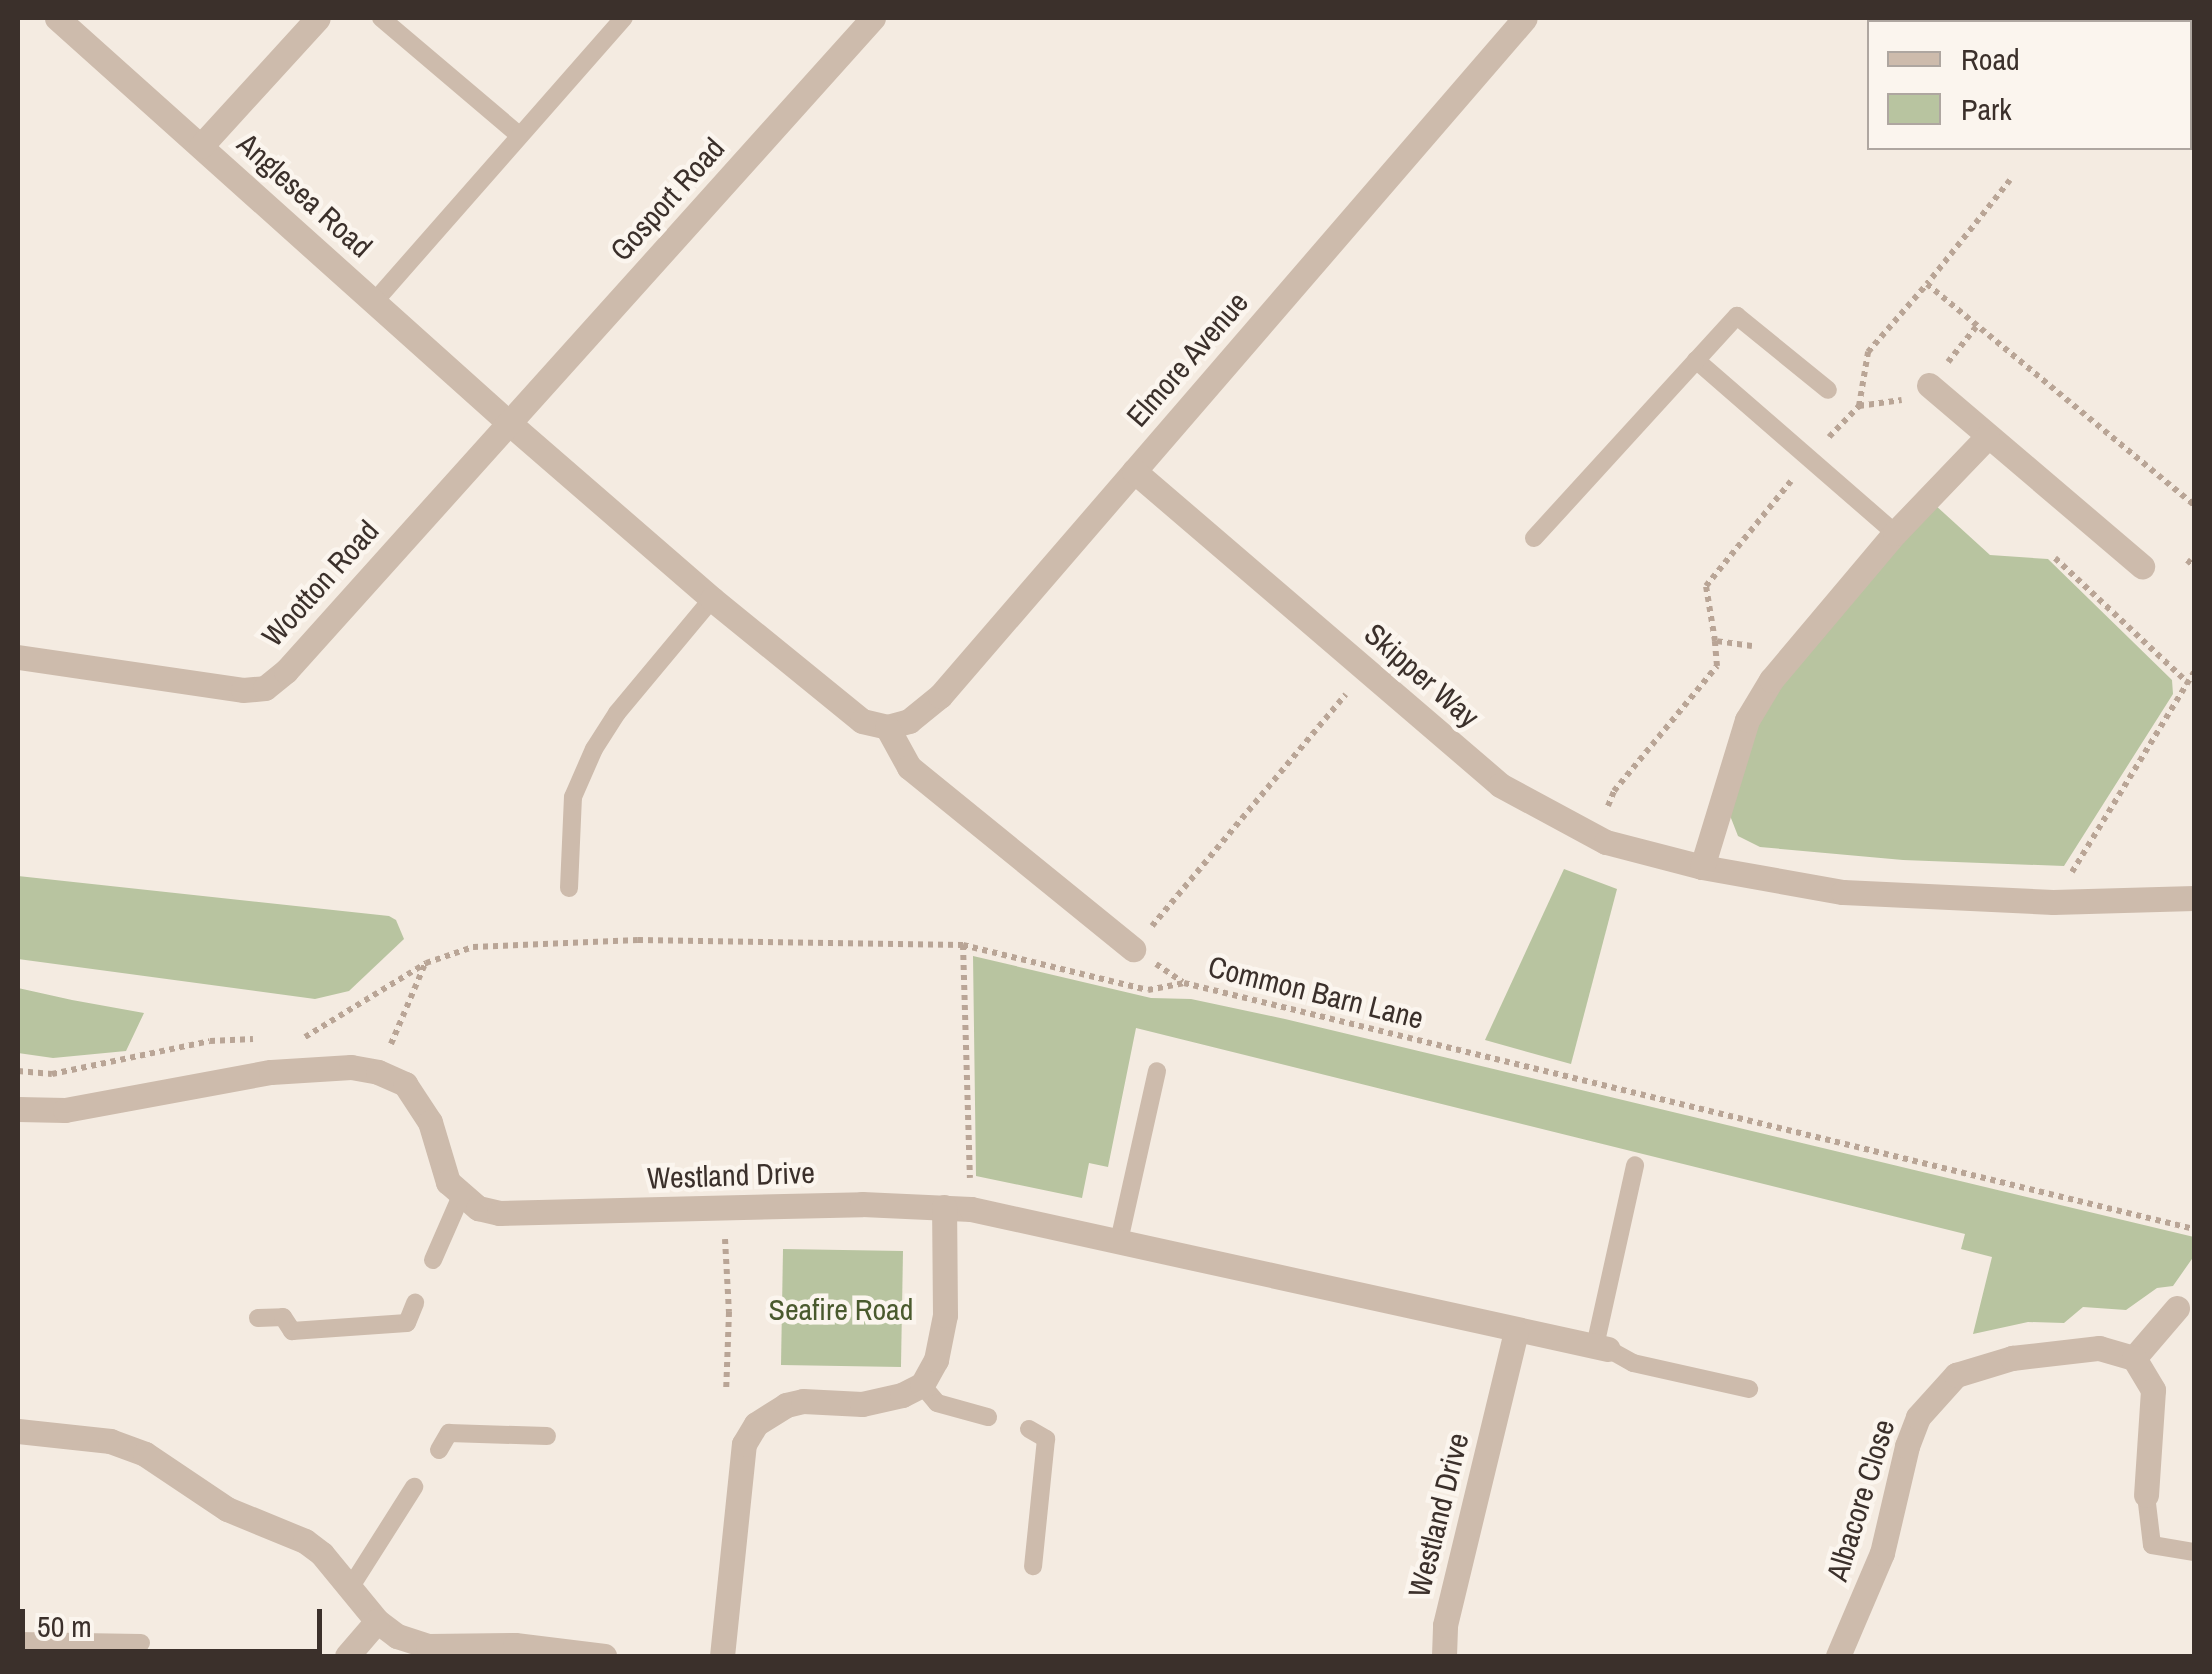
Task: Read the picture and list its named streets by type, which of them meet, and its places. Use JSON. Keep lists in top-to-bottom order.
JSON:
{
  "streets": {
    "street": [
      "Anglesea Road",
      "Gosport Road",
      "Elmore Avenue",
      "Wootton Road",
      "Skipper Way",
      "Westland Drive",
      "Albacore Close"
    ],
    "path": ["Common Barn Lane"]
  },
  "crossings": [
    ["Anglesea Road", "Gosport Road"],
    ["Anglesea Road", "Wootton Road"],
    ["Gosport Road", "Wootton Road"],
    ["Elmore Avenue", "Skipper Way"]
  ],
  "parks": ["Seafire Road"],
  "legend": ["Road", "Park"],
  "scale_bar": "50 m"
}
